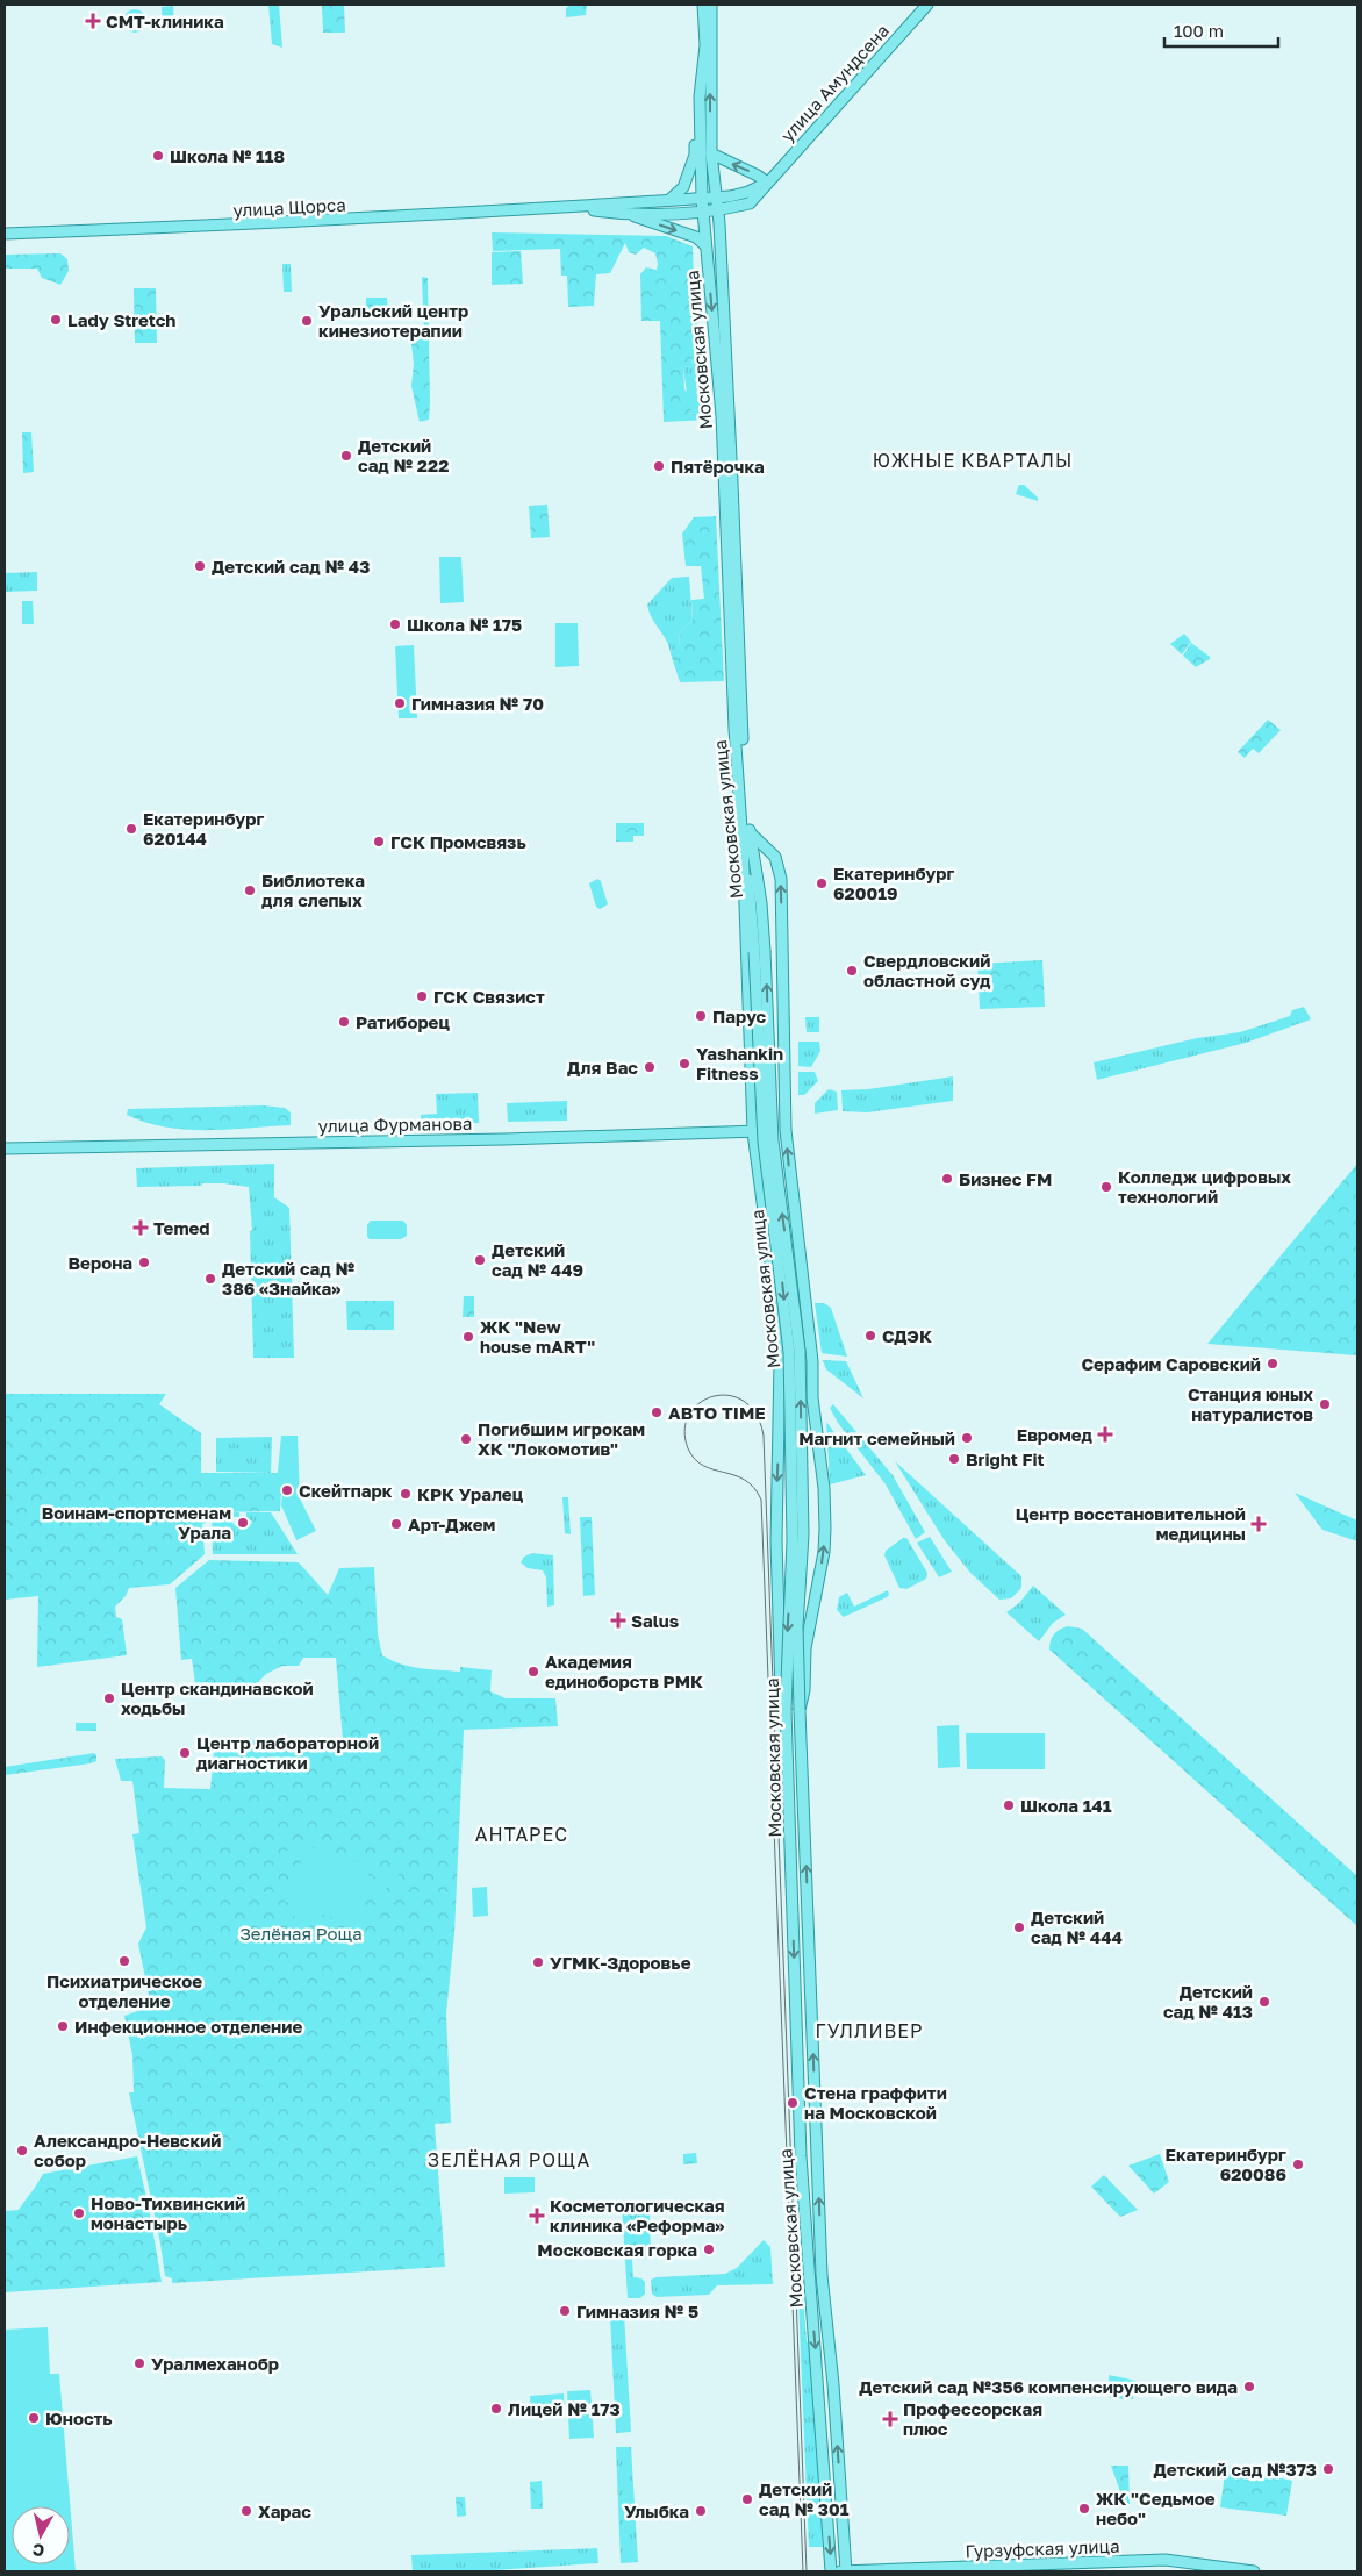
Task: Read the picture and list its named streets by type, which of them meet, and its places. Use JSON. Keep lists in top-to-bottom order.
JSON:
{
  "streets": {
    "main road": [
      "улица Амундсена",
      "улица Щорса",
      "Московская улица",
      "улица Фурманова",
      "Гурзуфская улица"
    ]
  },
  "crossings": [
    ["улица Амундсена", "улица Щорса"],
    ["улица Щорса", "Московская улица"],
    ["Московская улица", "улица Фурманова"],
    ["Московская улица", "Гурзуфская улица"]
  ],
  "districts": [
    "ЮЖНЫЕ КВАРТАЛЫ",
    "АНТАРЕС",
    "ГУЛЛИВЕР",
    "ЗЕЛЁНАЯ РОЩА"
  ],
  "parks": ["Зелёная Роща"],
  "places": {
    "health": [
      "СМТ-клиника",
      "Temed",
      "Евромед",
      "Центр восстановительной медицины",
      "Salus",
      "Косметологическая клиника «Реформа»",
      "Профессорская плюс"
    ],
    "other": [
      "Школа № 118",
      "Lady Stretch",
      "Уральский центр кинезиотерапии",
      "Детский сад № 222",
      "Пятёрочка",
      "Детский сад № 43",
      "Школа № 175",
      "Гимназия № 70",
      "Екатеринбург 620144",
      "ГСК Промсвязь",
      "Екатеринбург 620019",
      "Библиотека для слепых",
      "Свердловский областной суд",
      "ГСК Связист",
      "Парус",
      "Ратиборец",
      "Yashankin Fitness",
      "Для Вас",
      "Бизнес FM",
      "Колледж цифровых технологий",
      "Детский сад № 449",
      "Верона",
      "Детский сад № 386 «Знайка»",
      "СДЭК",
      "ЖК \"New house mART\"",
      "Серафим Саровский",
      "Станция юных натуралистов",
      "АВТО TIME",
      "Магнит семейный",
      "Погибшим игрокам ХК \"Локомотив\"",
      "Bright Fit",
      "Скейтпарк",
      "КРК Уралец",
      "Воинам-спортсменам Урала",
      "Арт-Джем",
      "Академия единоборств РМК",
      "Центр скандинавской ходьбы",
      "Центр лабораторной диагностики",
      "Школа 141",
      "Детский сад № 444",
      "Психиатрическое отделение",
      "УГМК-Здоровье",
      "Детский сад № 413",
      "Инфекционное отделение",
      "Стена граффити на Московской",
      "Александро-Невский собор",
      "Екатеринбург 620086",
      "Ново-Тихвинский монастырь",
      "Московская горка",
      "Гимназия № 5",
      "Уралмеханобр",
      "Детский сад №356 компенсирующего вида",
      "Лицей № 173",
      "Юность",
      "Детский сад №373",
      "Детский сад № 301",
      "ЖК \"Седьмое небо\"",
      "Харас",
      "Улыбка"
    ]
  },
  "scale_bar": "100 m",
  "north": "bottom"
}
